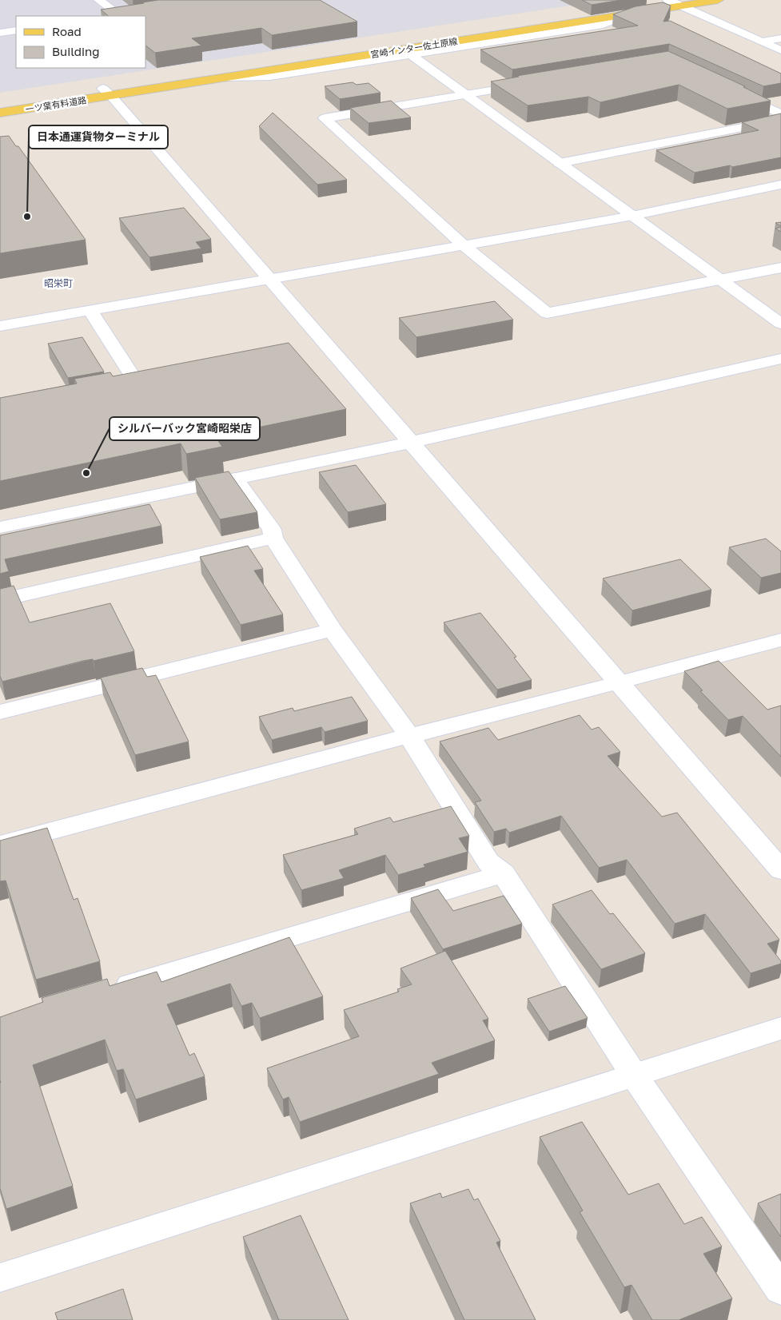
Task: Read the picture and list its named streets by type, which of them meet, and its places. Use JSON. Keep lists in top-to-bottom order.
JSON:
{
  "streets": {
    "main road": ["宮崎インター佐土原線", "一ツ葉有料道路"]
  },
  "crossings": [
    ["宮崎インター佐土原線", "一ツ葉有料道路"]
  ],
  "districts": ["昭栄町"],
  "places": ["日本通運貨物ターミナル", "シルバーバック宮崎昭栄店"],
  "legend": ["Road", "Building"]
}
